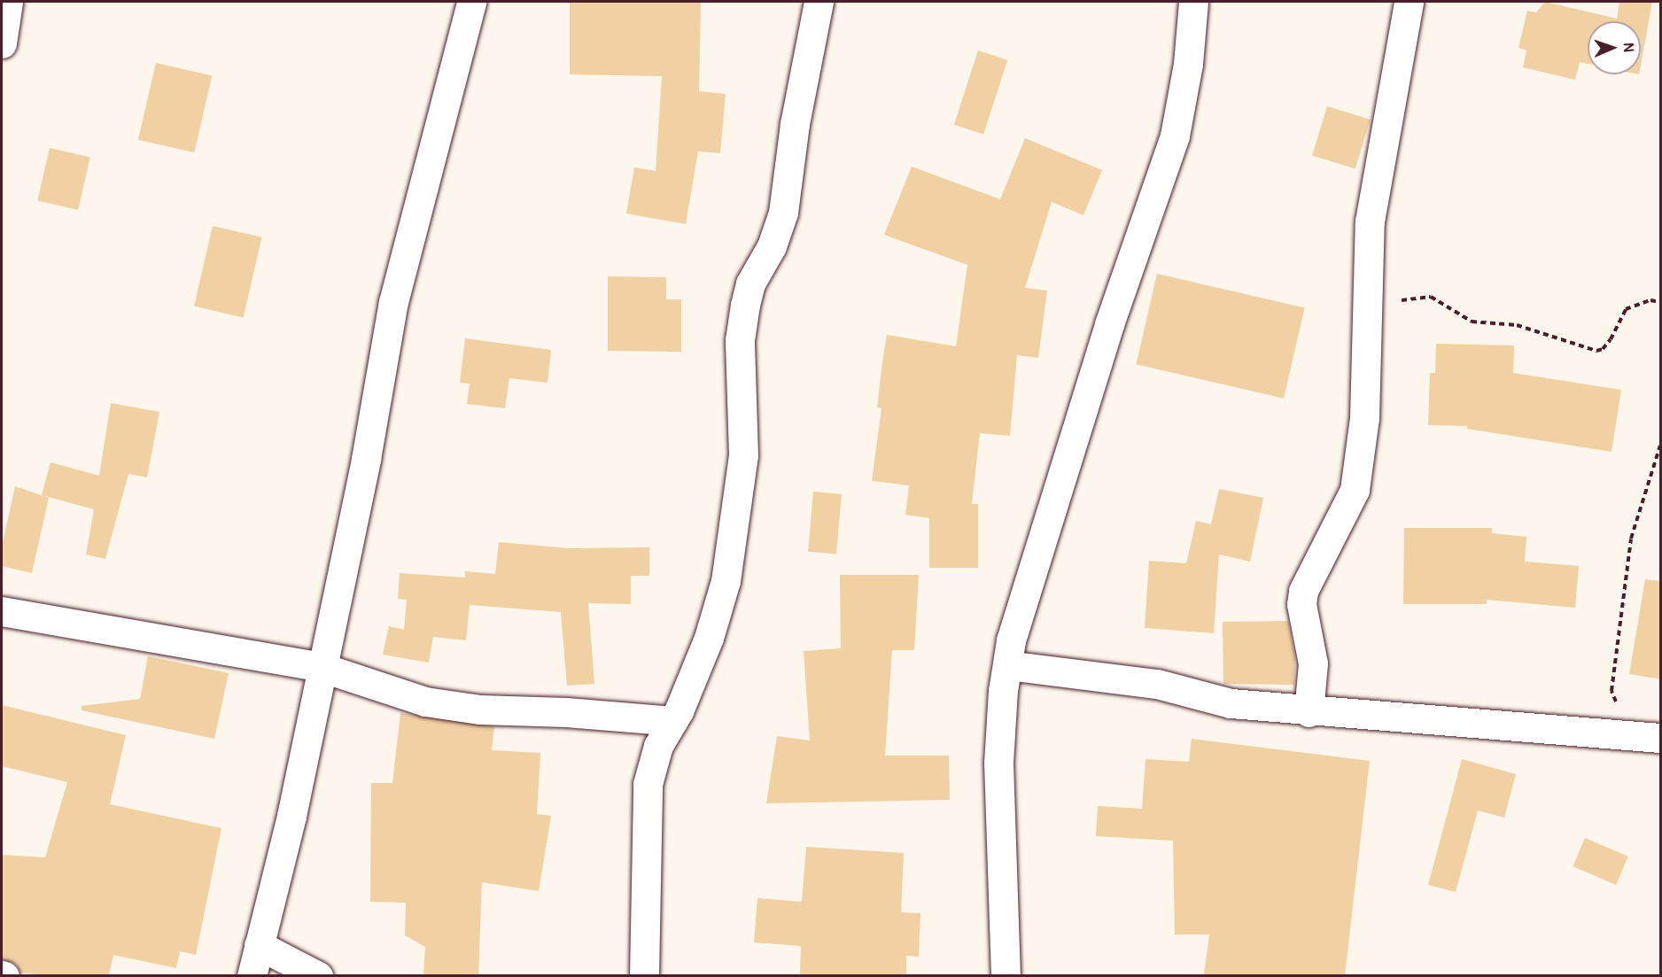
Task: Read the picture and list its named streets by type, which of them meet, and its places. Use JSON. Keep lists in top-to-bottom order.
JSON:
{
  "north": "right"
}
